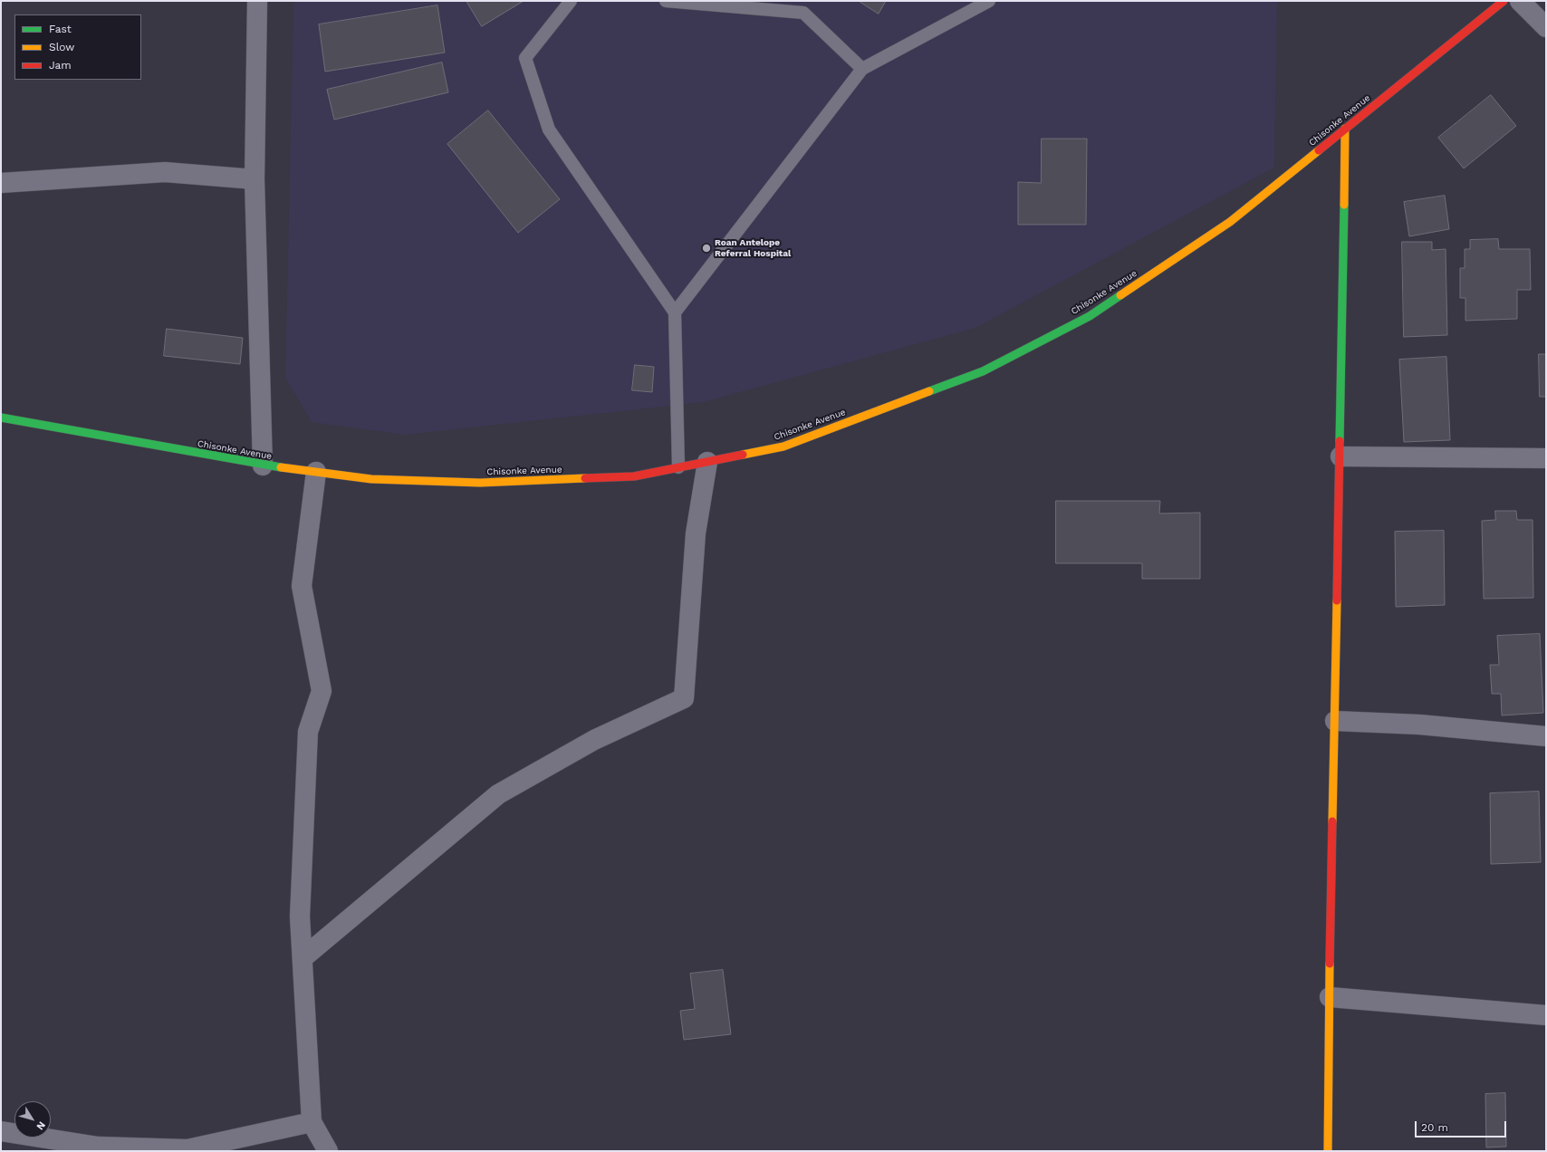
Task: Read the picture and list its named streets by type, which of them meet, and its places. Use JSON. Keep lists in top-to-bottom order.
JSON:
{
  "streets": {
    "street": ["Chisonke Avenue"]
  },
  "places": ["Roan Antelope Referral Hospital"],
  "legend": ["Fast", "Slow", "Jam"],
  "scale_bar": "20 m",
  "north": "bottom right"
}
